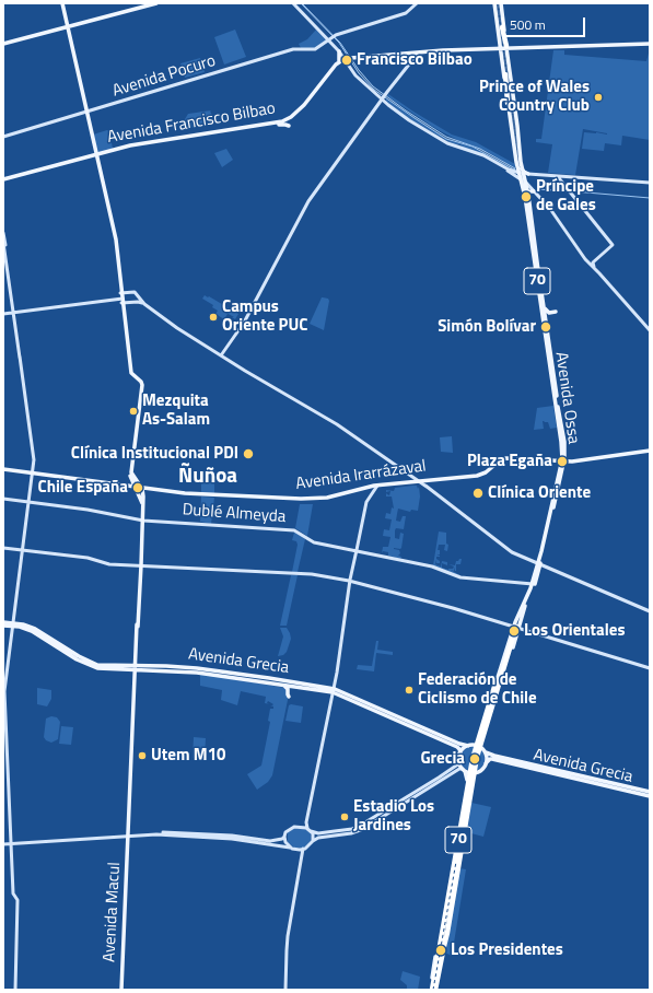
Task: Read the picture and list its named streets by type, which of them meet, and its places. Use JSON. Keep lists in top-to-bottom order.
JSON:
{
  "streets": {
    "highway": ["70"],
    "main road": [
      "Avenida Pocuro",
      "Avenida Francisco Bilbao",
      "Avenida Ossa",
      "Avenida Irarrázaval",
      "Dublé Almeyda",
      "Avenida Grecia",
      "Avenida Macul"
    ]
  },
  "crossings": [
    ["Avenida Francisco Bilbao", "Avenida Ossa"],
    ["70", "Avenida Ossa"],
    ["70", "Avenida Irarrázaval"],
    ["70", "Dublé Almeyda"],
    ["Avenida Ossa", "Avenida Irarrázaval"],
    ["Avenida Irarrázaval", "Avenida Macul"],
    ["Dublé Almeyda", "Avenida Macul"],
    ["Avenida Grecia", "Avenida Macul"]
  ],
  "districts": ["Ñuñoa"],
  "places": [
    "Francisco Bilbao",
    "Prince of Wales Country Club",
    "Príncipe de Gales",
    "Campus Oriente PUC",
    "Simón Bolívar",
    "Mezquita As-Salam",
    "Clínica Institucional PDI",
    "Plaza Egaña",
    "Chile España",
    "Clínica Oriente",
    "Los Orientales",
    "Federación de Ciclismo de Chile",
    "Utem M10",
    "Grecia",
    "Estadio Los Jardines",
    "Los Presidentes"
  ],
  "scale_bar": "500 m"
}
